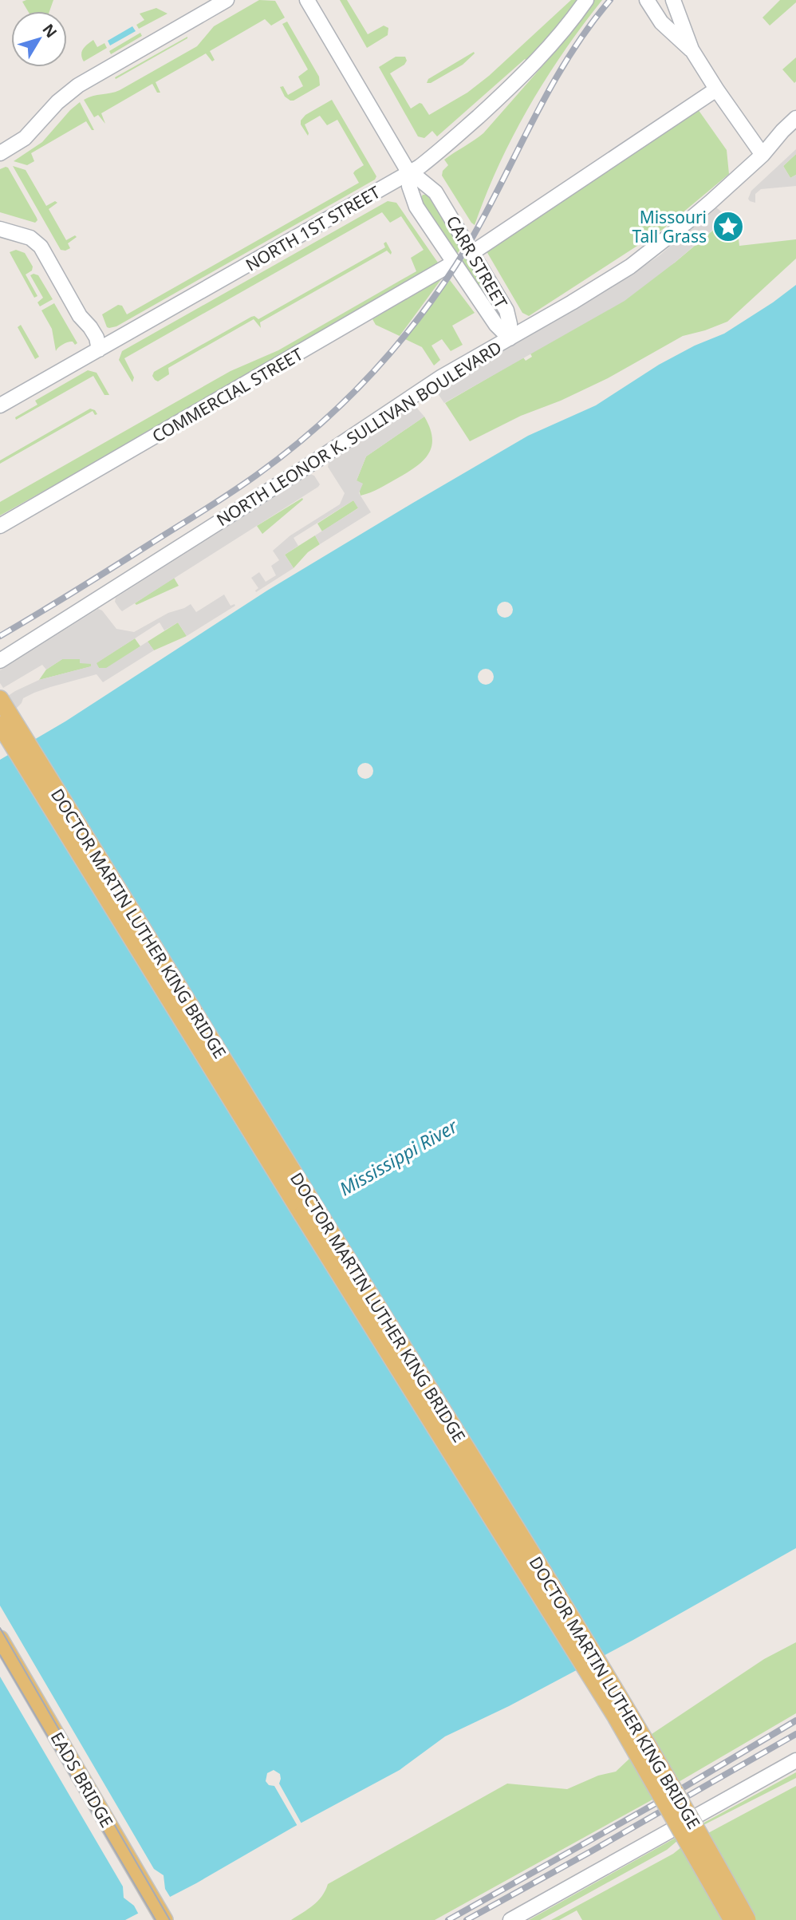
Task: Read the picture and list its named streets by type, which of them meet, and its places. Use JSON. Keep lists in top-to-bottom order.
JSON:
{
  "streets": {
    "main road": ["DOCTOR MARTIN LUTHER KING BRIDGE", "EADS BRIDGE"],
    "street": [
      "NORTH 1ST STREET",
      "CARR STREET",
      "COMMERCIAL STREET",
      "NORTH LEONOR K. SULLIVAN BOULEVARD"
    ]
  },
  "crossings": [
    ["NORTH 1ST STREET", "CARR STREET"],
    ["CARR STREET", "COMMERCIAL STREET"],
    ["CARR STREET", "NORTH LEONOR K. SULLIVAN BOULEVARD"]
  ],
  "water": ["Mississippi River"],
  "places": {
    "place": ["Missouri Tall Grass"]
  },
  "north": "top right"
}
